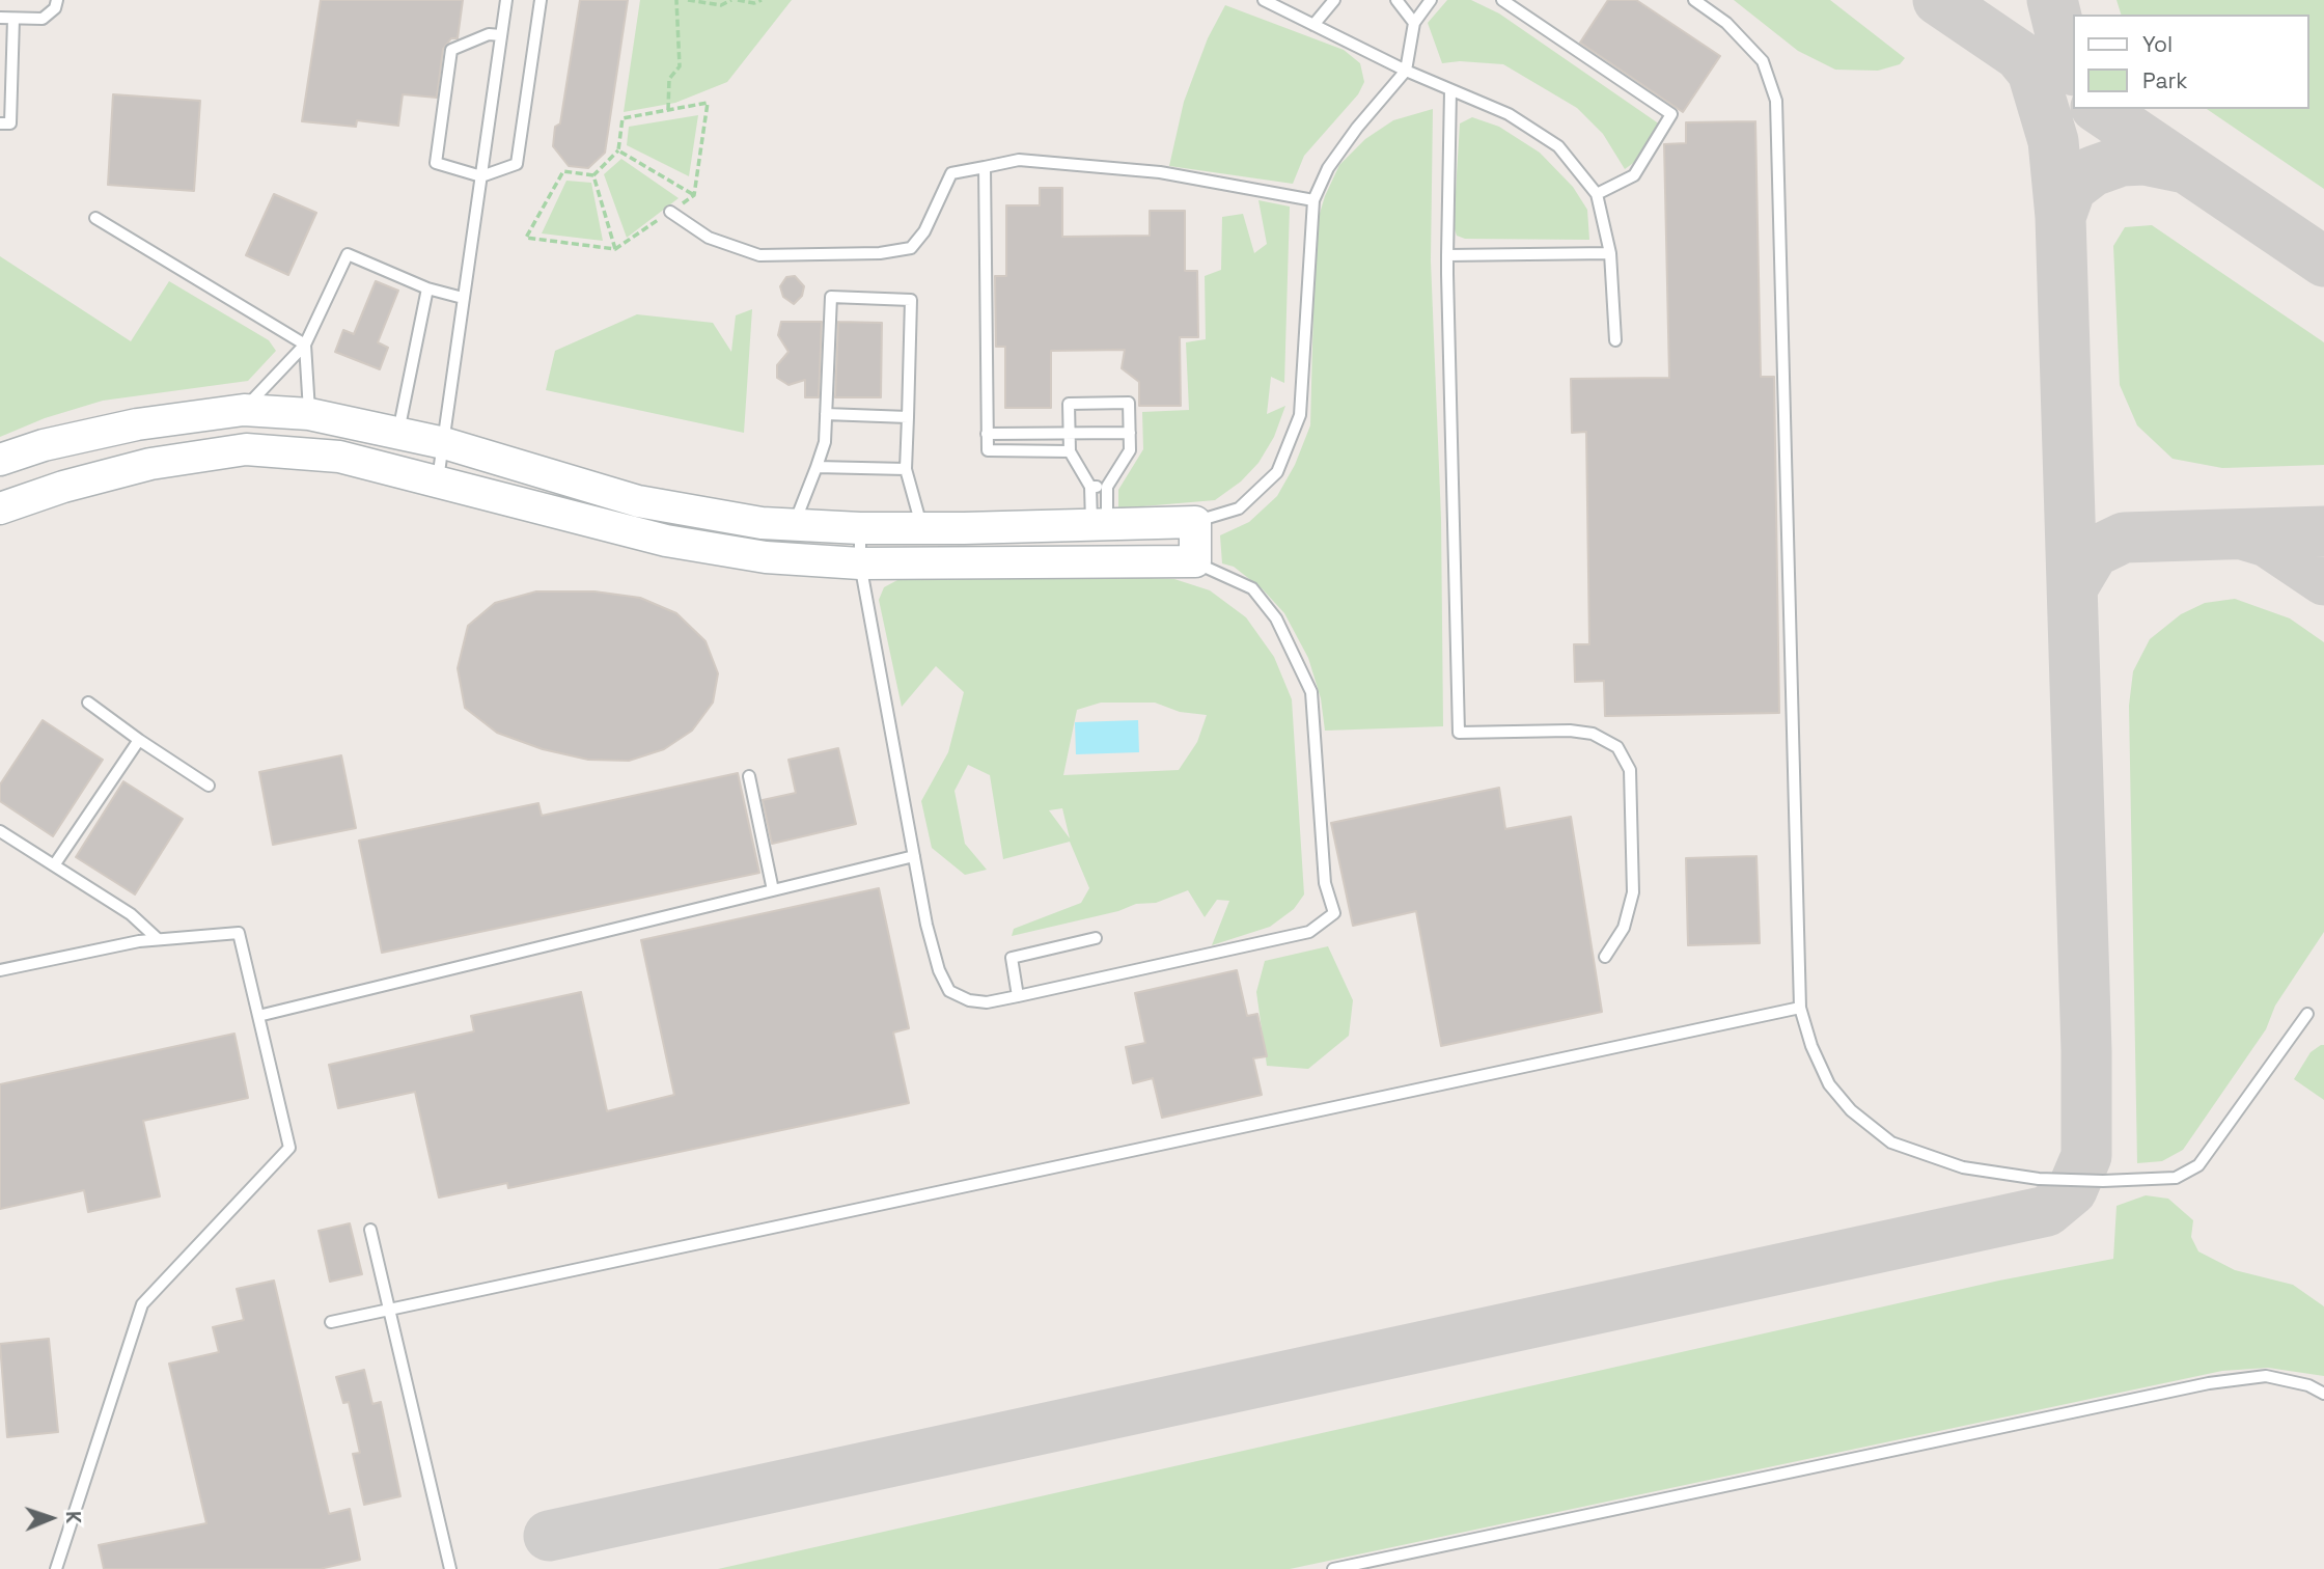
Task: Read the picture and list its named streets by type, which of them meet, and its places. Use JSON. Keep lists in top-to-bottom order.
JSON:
{
  "legend": ["Yol", "Park"],
  "north": "right"
}
